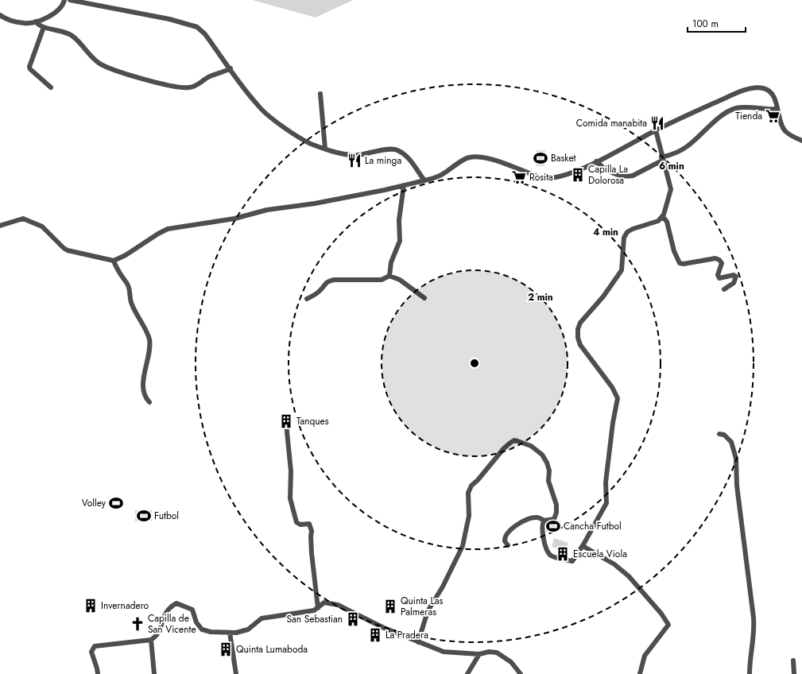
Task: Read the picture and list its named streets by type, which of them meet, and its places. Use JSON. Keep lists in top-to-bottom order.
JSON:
{
  "places": {
    "supermarket": ["Tienda", "Rosita"],
    "restaurant": ["Comida manabita", "La minga"],
    "sports": [
      "Basket",
      "Volley",
      "Futbol",
      "Cancha Futbol"
    ],
    "building": [
      "Capilla La Dolorosa",
      "Tanques",
      "Escuela Viola",
      "Invernadero",
      "Quinta Las Palmeras",
      "San Sebastian",
      "La Pradera",
      "Quinta Lumaboda"
    ],
    "church": ["Capilla de San Vicente"]
  },
  "scale_bar": "100 m",
  "rings": ["6 min", "4 min", "2 min"]
}
